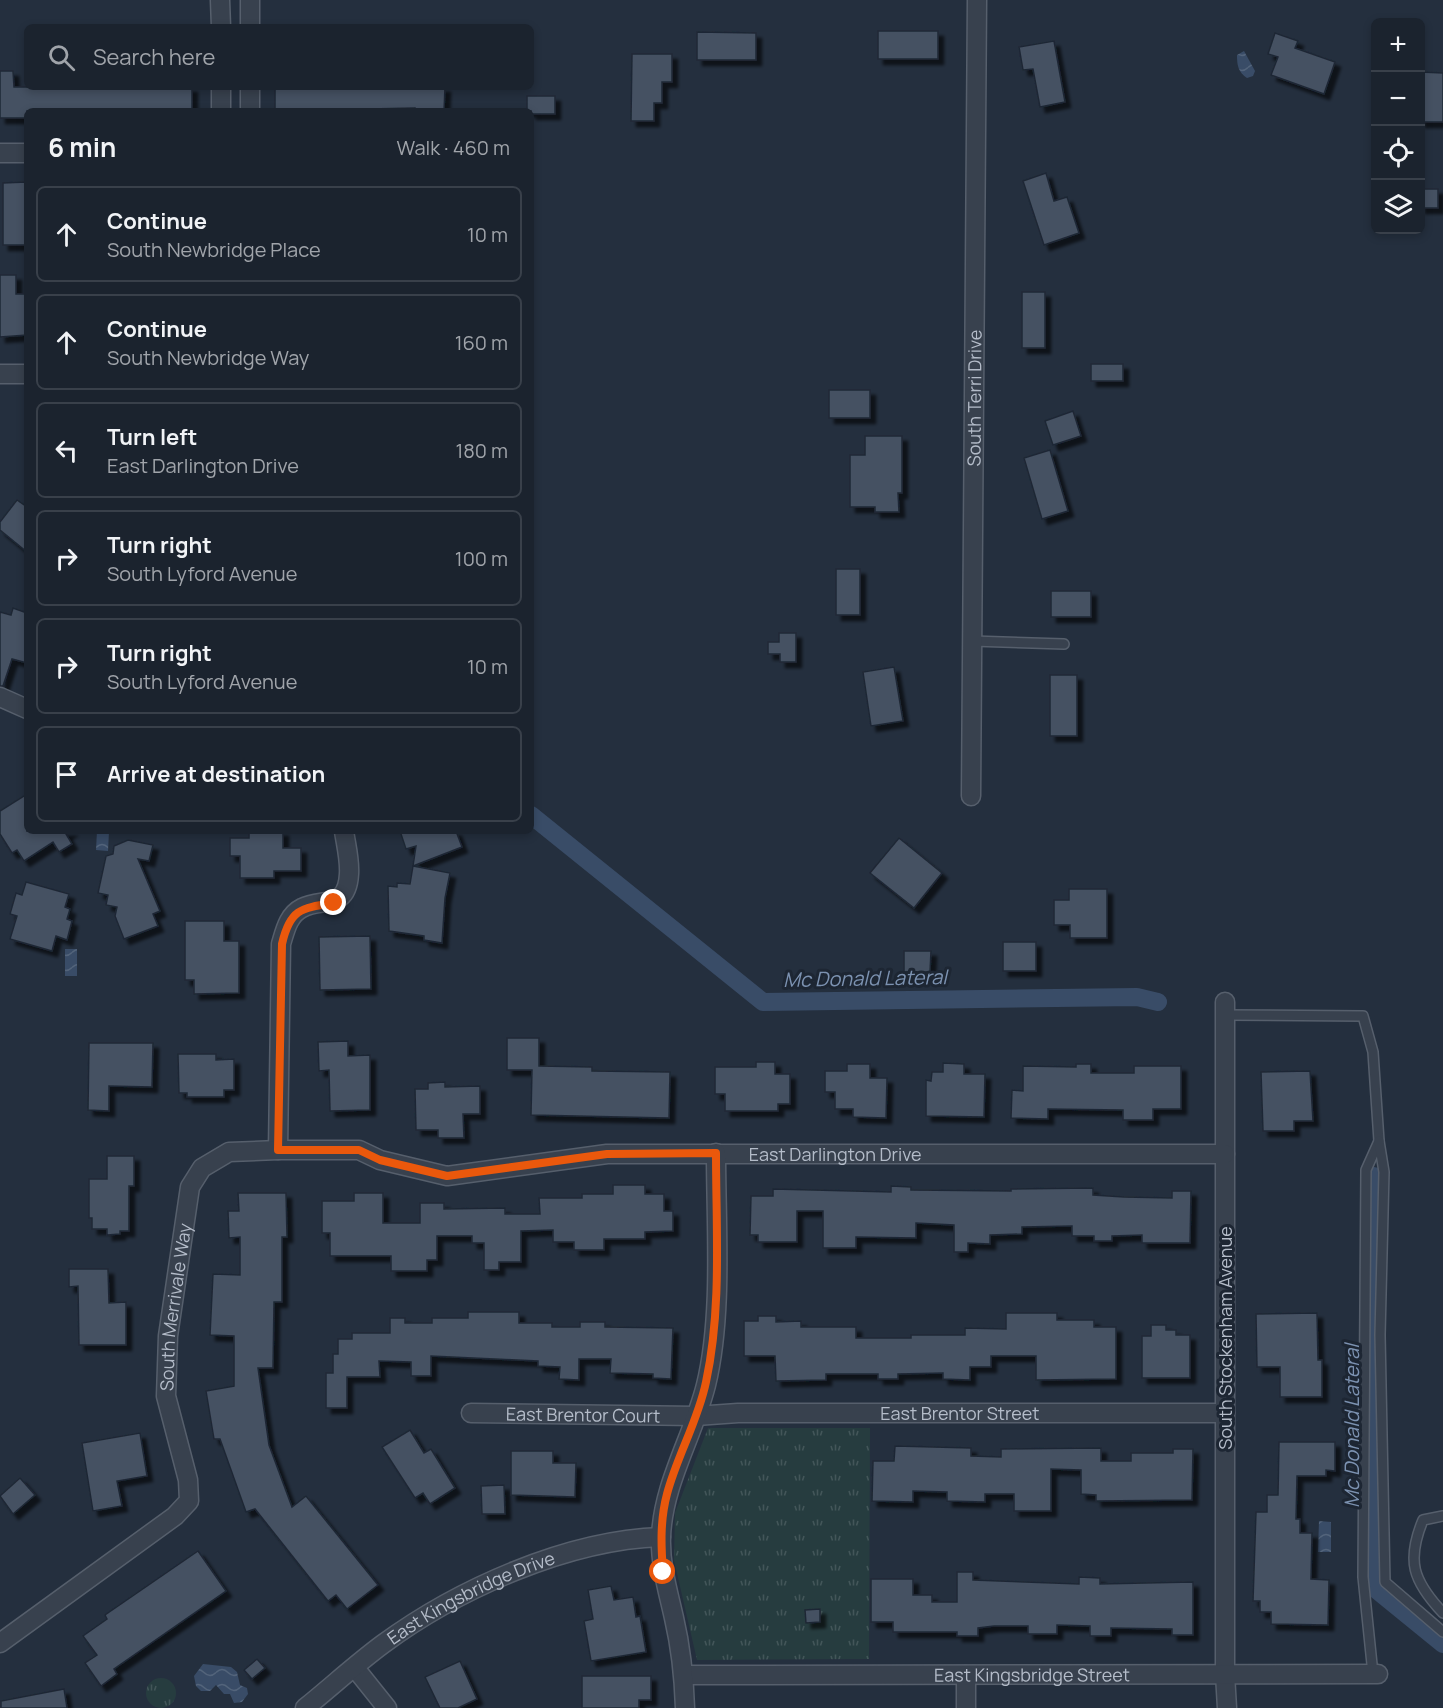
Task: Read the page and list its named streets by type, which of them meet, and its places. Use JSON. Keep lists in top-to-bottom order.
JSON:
{
  "streets": {
    "street": [
      "South Terri Drive",
      "East Darlington Drive",
      "South Merrivale Way",
      "South Stockenham Avenue",
      "East Brentor Court",
      "East Brentor Street",
      "East Kingsbridge Drive",
      "East Kingsbridge Street"
    ]
  },
  "crossings": [
    ["East Darlington Drive", "South Merrivale Way"],
    ["East Darlington Drive", "South Stockenham Avenue"],
    ["South Stockenham Avenue", "East Brentor Street"],
    ["South Stockenham Avenue", "East Kingsbridge Street"],
    ["East Brentor Court", "East Brentor Street"]
  ],
  "water": ["Mc Donald Lateral"],
  "page": {
    "map_buttons": ["+", "−"],
    "search": "Search here",
    "heading": ["6 min", "Walk · 460 m"],
    "list": [
      ["Continue", "South Newbridge Place", "10 m"],
      ["Continue", "South Newbridge Way", "160 m"],
      ["Turn left", "East Darlington Drive", "180 m"],
      ["Turn right", "South Lyford Avenue", "100 m"],
      ["Turn right", "South Lyford Avenue", "10 m"],
      "Arrive at destination"
    ]
  }
}
